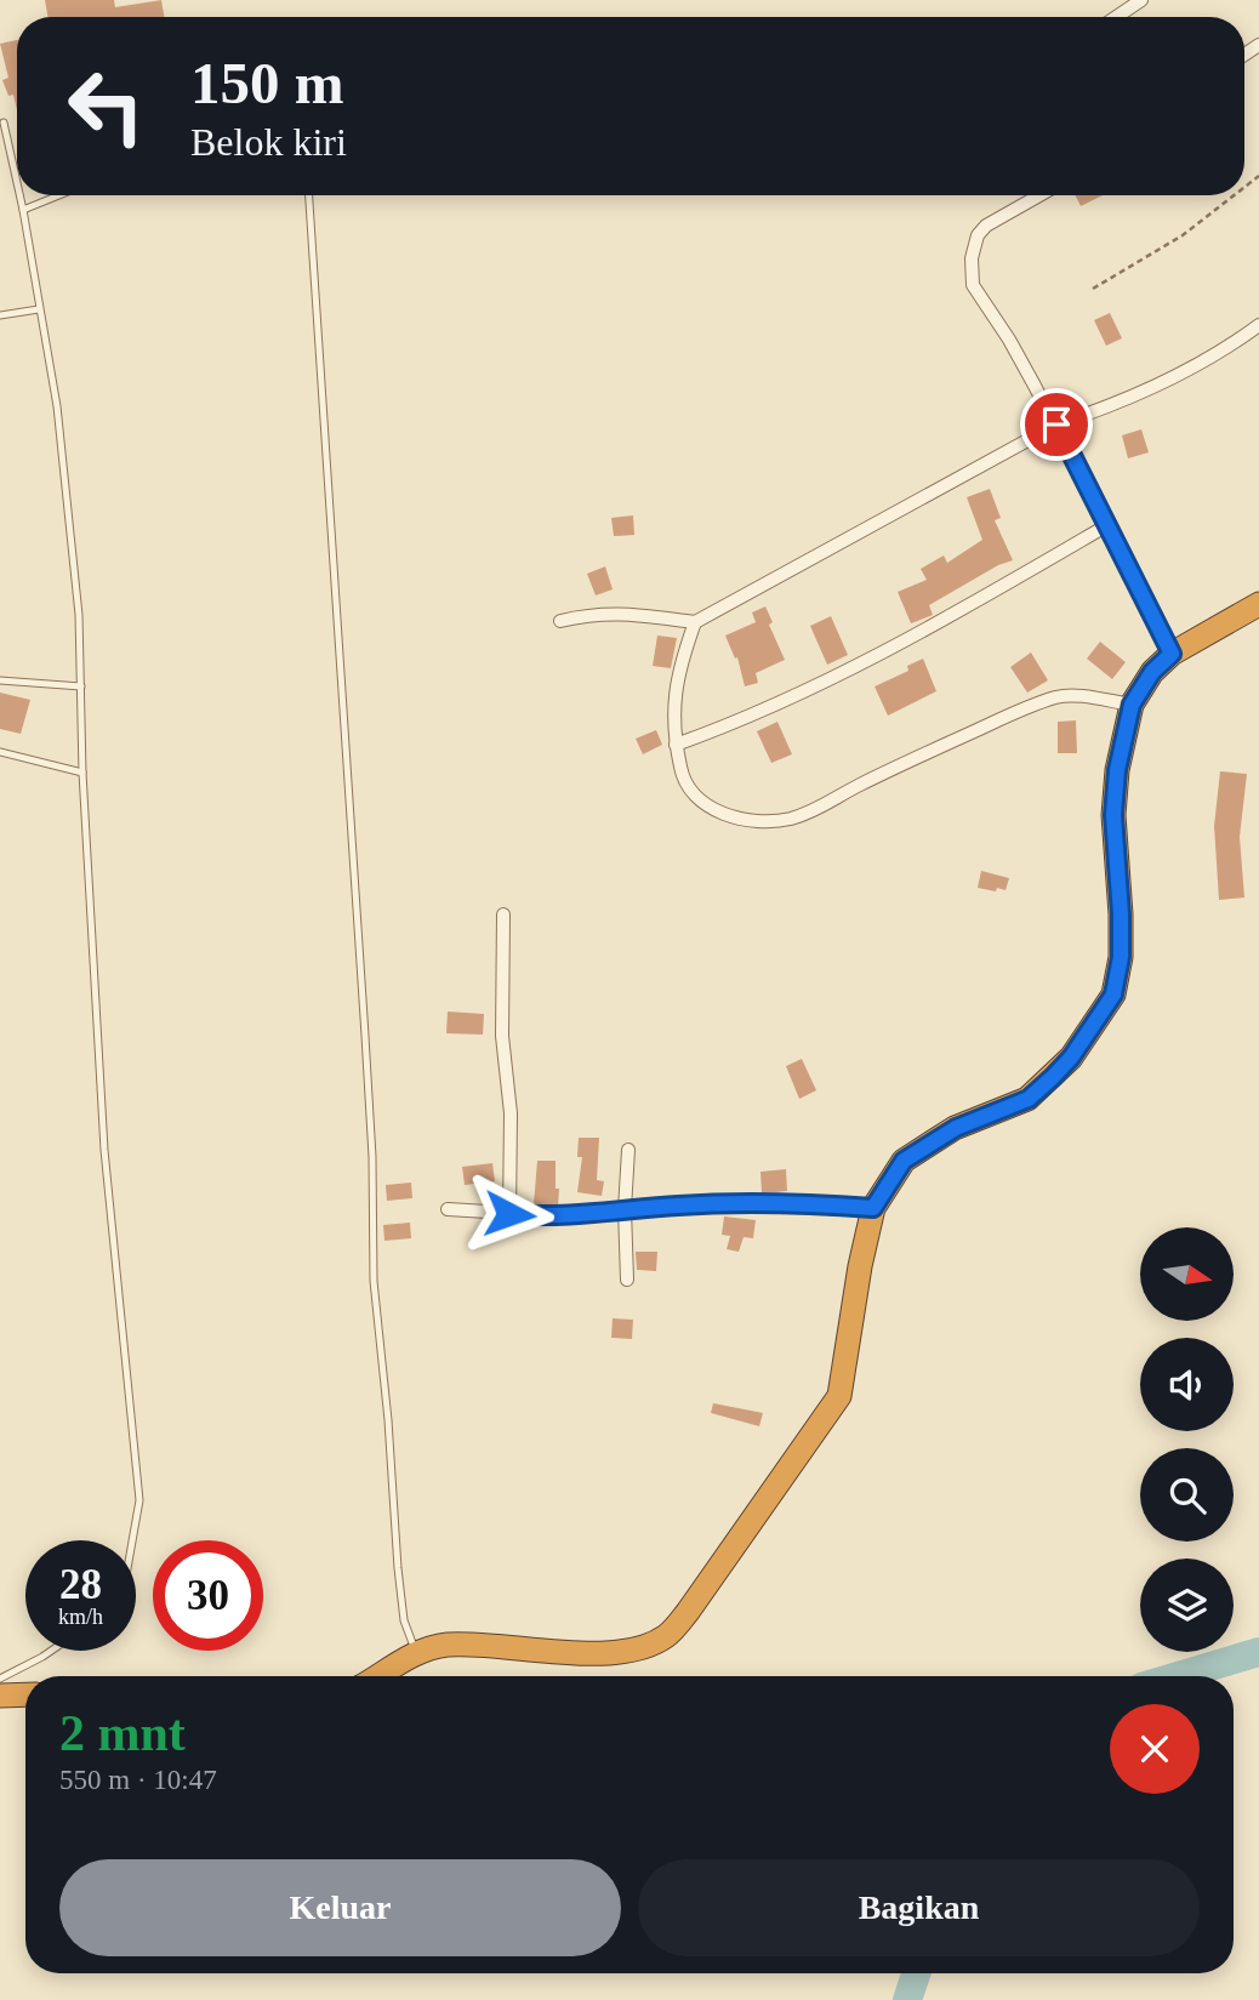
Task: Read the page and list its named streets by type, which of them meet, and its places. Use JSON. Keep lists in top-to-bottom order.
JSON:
{
  "north": "right",
  "page": {
    "turn": ["150 m", "Belok kiri"],
    "speed": "28 km/h",
    "limit": "30",
    "heading": ["2 mnt", "550 m · 10:47"],
    "buttons": ["Keluar", "Bagikan"]
  }
}
